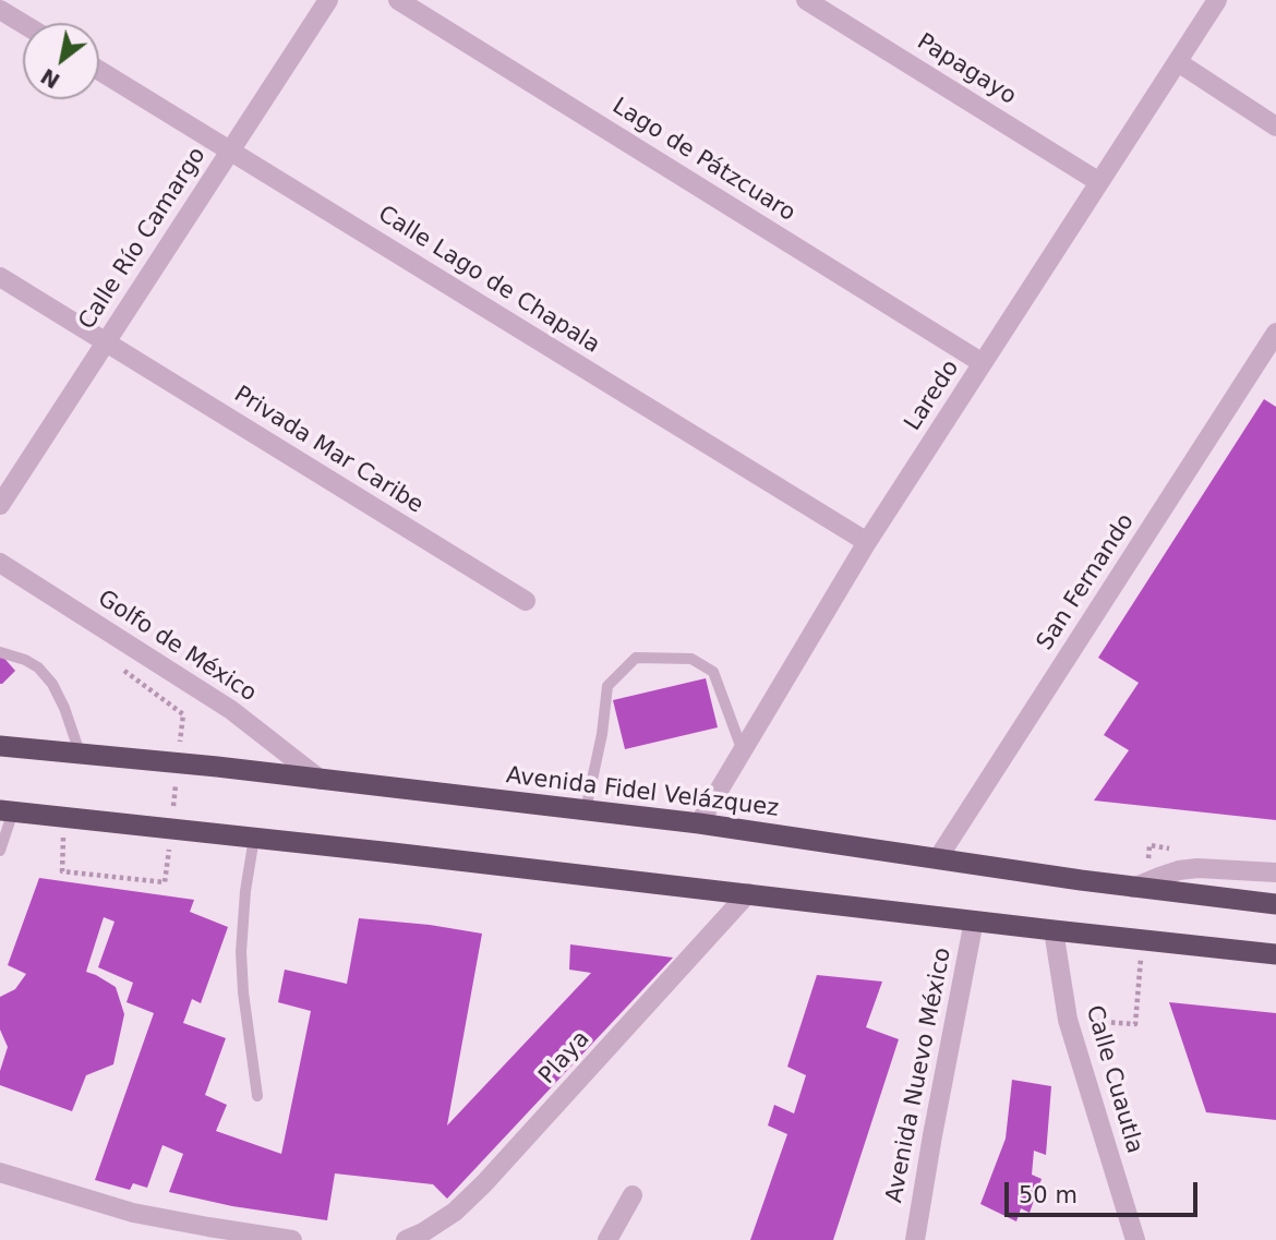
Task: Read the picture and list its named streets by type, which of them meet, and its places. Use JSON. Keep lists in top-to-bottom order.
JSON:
{
  "streets": {
    "highway": ["Avenida Fidel Velázquez"],
    "street": [
      "Papagayo",
      "Lago de Pátzcuaro",
      "Calle Río Camargo",
      "Calle Lago de Chapala",
      "Laredo",
      "Privada Mar Caribe",
      "San Fernando",
      "Golfo de México",
      "Playa",
      "Avenida Nuevo México",
      "Calle Cuautla"
    ]
  },
  "crossings": [
    ["Papagayo", "Laredo"],
    ["Lago de Pátzcuaro", "Laredo"],
    ["Calle Río Camargo", "Calle Lago de Chapala"],
    ["Calle Río Camargo", "Privada Mar Caribe"],
    ["Calle Lago de Chapala", "Laredo"],
    ["Laredo", "Avenida Fidel Velázquez"],
    ["San Fernando", "Avenida Fidel Velázquez"],
    ["Golfo de México", "Avenida Fidel Velázquez"]
  ],
  "scale_bar": "50 m",
  "north": "bottom left"
}
